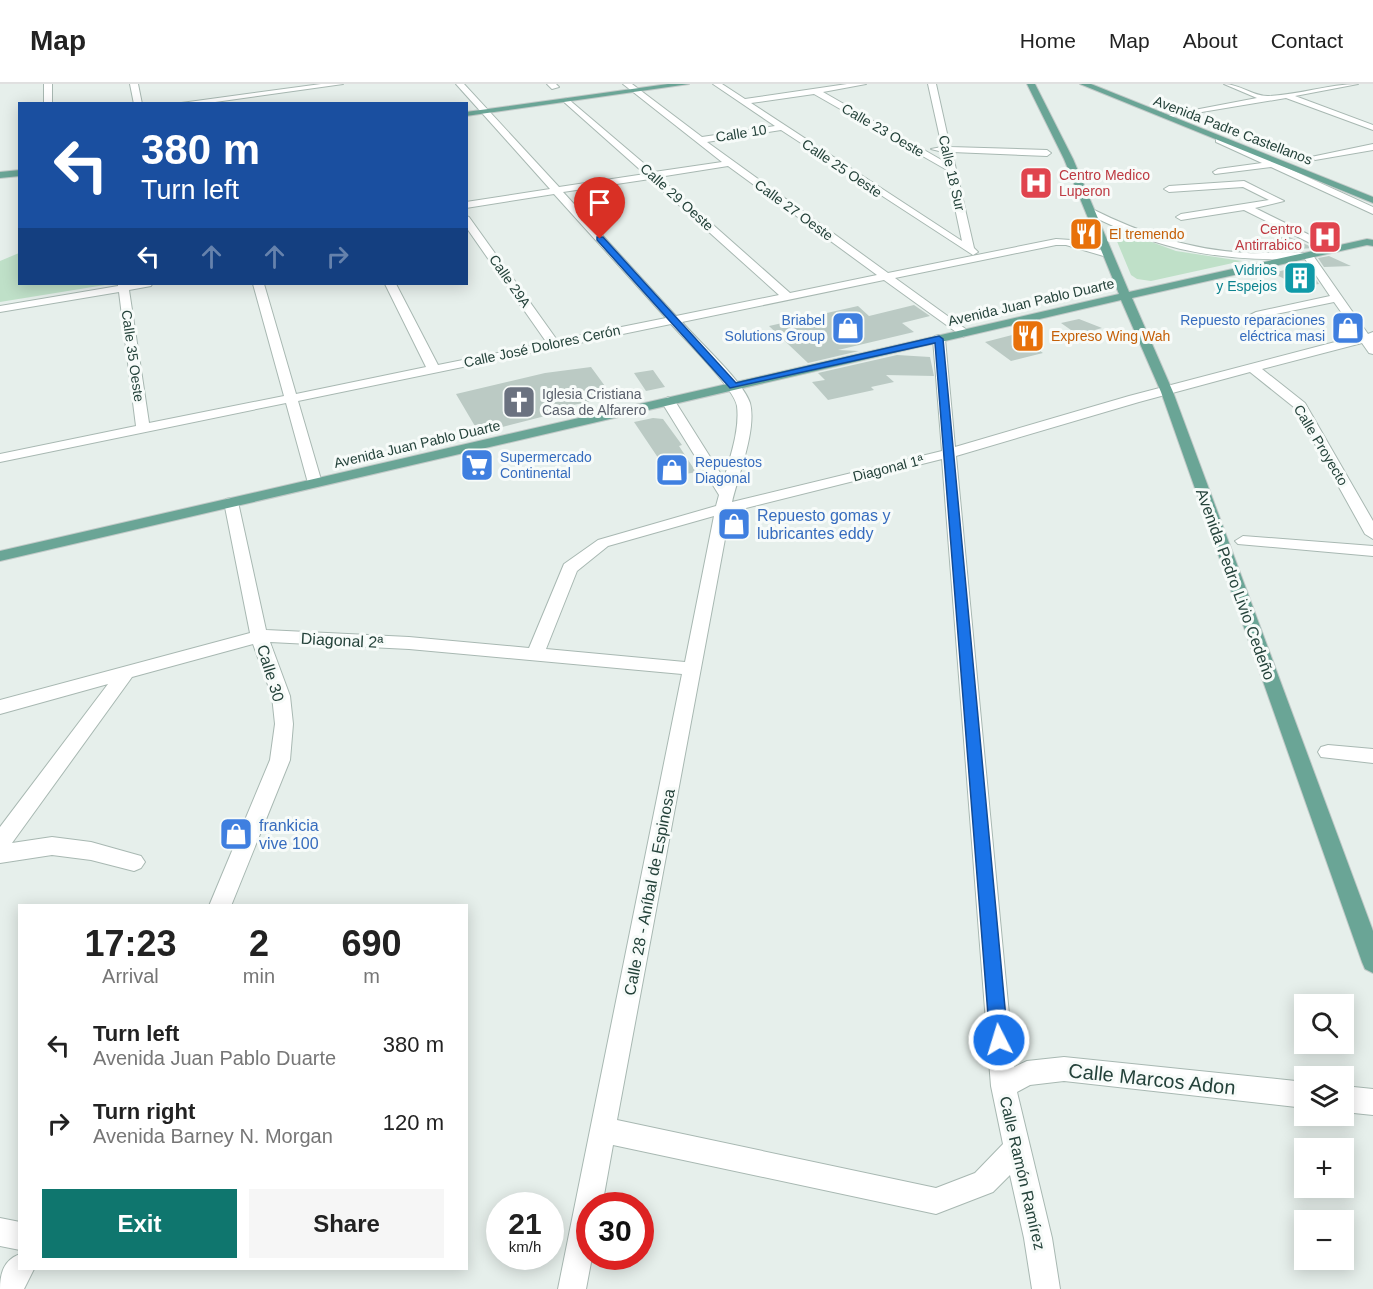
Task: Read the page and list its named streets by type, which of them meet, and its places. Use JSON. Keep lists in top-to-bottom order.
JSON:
{
  "streets": {
    "main road": ["Avenida Padre Castellanos", "Avenida Juan Pablo Duarte", "Avenida Pedro Livio Cedeño"],
    "street": [
      "Calle 23 Oeste",
      "Calle 10",
      "Calle 25 Oeste",
      "Calle 18 Sur",
      "Calle 29 Oeste",
      "Calle 27 Oeste",
      "Calle 29A",
      "Calle José Dolores Cerón",
      "Calle 35 Oeste",
      "Calle Proyecto",
      "Diagonal 1ª",
      "Diagonal 2ª",
      "Calle 30",
      "Calle 28 - Aníbal de Espinosa",
      "Calle Marcos Adon",
      "Calle Ramón Ramírez"
    ]
  },
  "crossings": [
    ["Calle 23 Oeste", "Calle 10"],
    ["Calle 23 Oeste", "Calle 18 Sur"],
    ["Calle 10", "Calle 25 Oeste"],
    ["Calle 10", "Calle 27 Oeste"],
    ["Calle 25 Oeste", "Calle 18 Sur"],
    ["Calle 25 Oeste", "Calle José Dolores Cerón"],
    ["Calle 18 Sur", "Calle José Dolores Cerón"],
    ["Calle 29 Oeste", "Calle José Dolores Cerón"],
    ["Calle 27 Oeste", "Avenida Juan Pablo Duarte"],
    ["Calle 27 Oeste", "Calle José Dolores Cerón"],
    ["Calle 29A", "Calle José Dolores Cerón"],
    ["Avenida Juan Pablo Duarte", "Avenida Pedro Livio Cedeño"],
    ["Avenida Juan Pablo Duarte", "Calle 30"],
    ["Avenida Juan Pablo Duarte", "Calle 28 - Aníbal de Espinosa"],
    ["Avenida Juan Pablo Duarte", "Calle Ramón Ramírez"],
    ["Calle José Dolores Cerón", "Calle 35 Oeste"],
    ["Calle José Dolores Cerón", "Avenida Pedro Livio Cedeño"],
    ["Calle Proyecto", "Diagonal 1ª"],
    ["Diagonal 1ª", "Avenida Pedro Livio Cedeño"],
    ["Diagonal 1ª", "Diagonal 2ª"],
    ["Diagonal 1ª", "Calle 28 - Aníbal de Espinosa"],
    ["Diagonal 1ª", "Calle Ramón Ramírez"],
    ["Diagonal 2ª", "Calle 30"],
    ["Diagonal 2ª", "Calle 28 - Aníbal de Espinosa"],
    ["Calle Marcos Adon", "Calle Ramón Ramírez"]
  ],
  "places": {
    "hospital": ["Centro Medico Luperon", "Centro Antirrabico"],
    "restaurant": ["El tremendo", "Expreso Wing Wah"],
    "building": ["Vidrios y Espejos"],
    "shop": [
      "Briabel Solutions Group",
      "Repuesto reparaciones eléctrica masi",
      "Repuestos Diagonal",
      "Repuesto gomas y lubricantes eddy",
      "frankicia vive 100"
    ],
    "church": ["Iglesia Cristiana Casa de Alfarero"],
    "supermarket": ["Supermercado Continental"]
  },
  "page": {
    "header": "Map",
    "nav": [
      "Home",
      "Map",
      "About",
      "Contact"
    ],
    "turn": ["380 m", "Turn left"],
    "eta": [
      "17:23",
      "Arrival",
      "2",
      "min",
      "690",
      "m"
    ],
    "map_buttons": ["+", "−"],
    "list": [
      {
        "name": "Turn left",
        "note": "Avenida Juan Pablo Duarte",
        "value": "380 m"
      },
      {
        "name": "Turn right",
        "note": "Avenida Barney N. Morgan",
        "value": "120 m"
      }
    ],
    "buttons": ["Exit", "Share"],
    "speed": "21 km/h",
    "limit": "30"
  }
}
